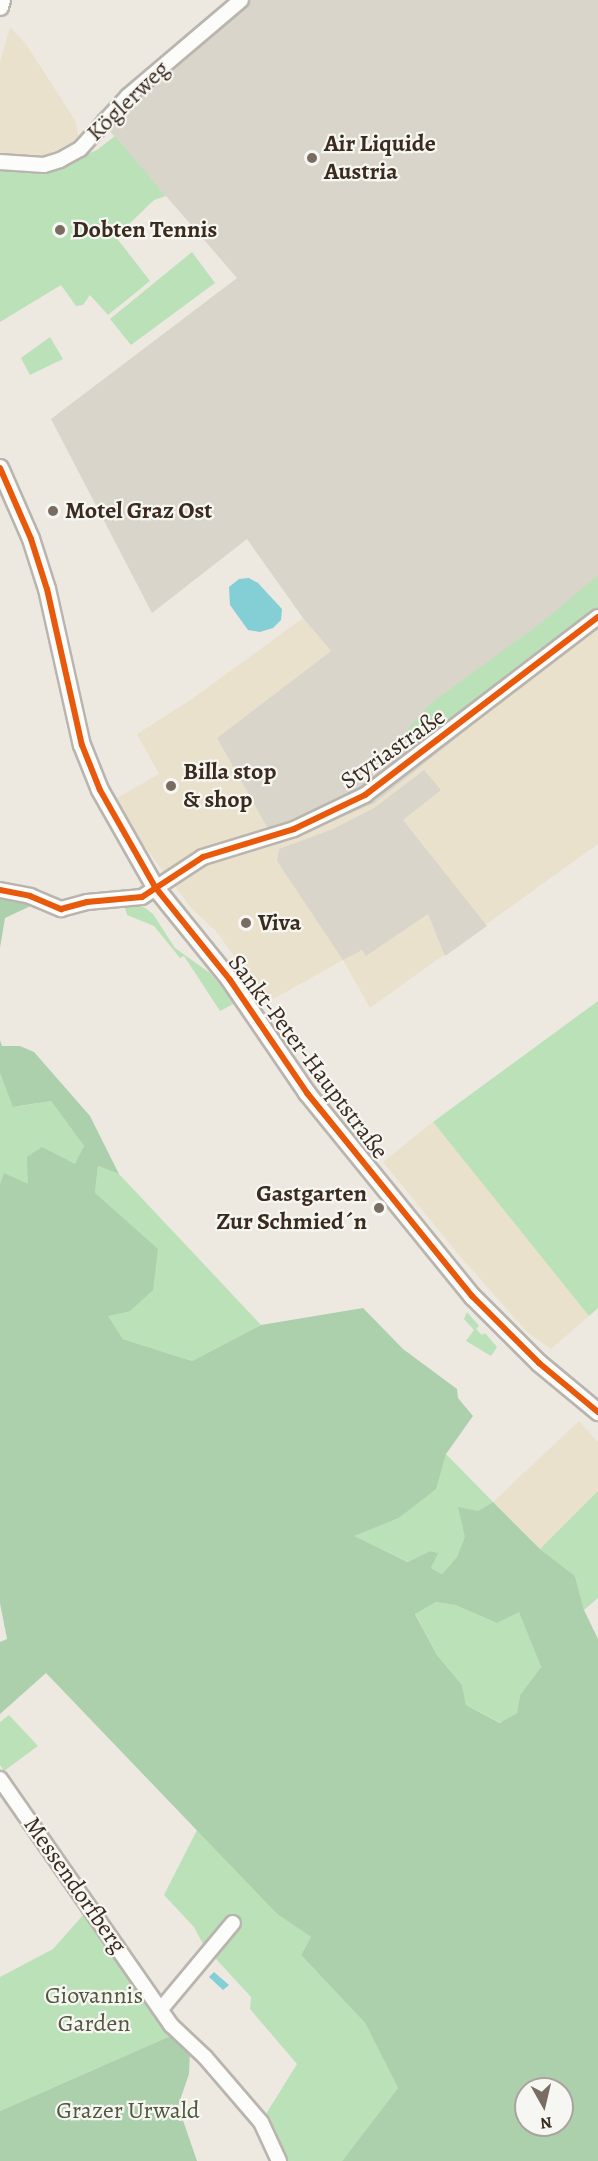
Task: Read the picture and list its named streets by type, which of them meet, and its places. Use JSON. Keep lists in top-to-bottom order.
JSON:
{
  "streets": {
    "main road": ["Sankt-Peter-Hauptstraße"],
    "street": ["Köglerweg", "Styriastraße", "Messendorfberg"]
  },
  "crossings": [
    ["Styriastraße", "Sankt-Peter-Hauptstraße"]
  ],
  "parks": ["Giovannis Garden", "Grazer Urwald"],
  "places": [
    "Air Liquide Austria",
    "Dobten Tennis",
    "Motel Graz Ost",
    "Billa stop & shop",
    "Viva",
    "Gastgarten Zur Schmied´n"
  ],
  "north": "bottom"
}
